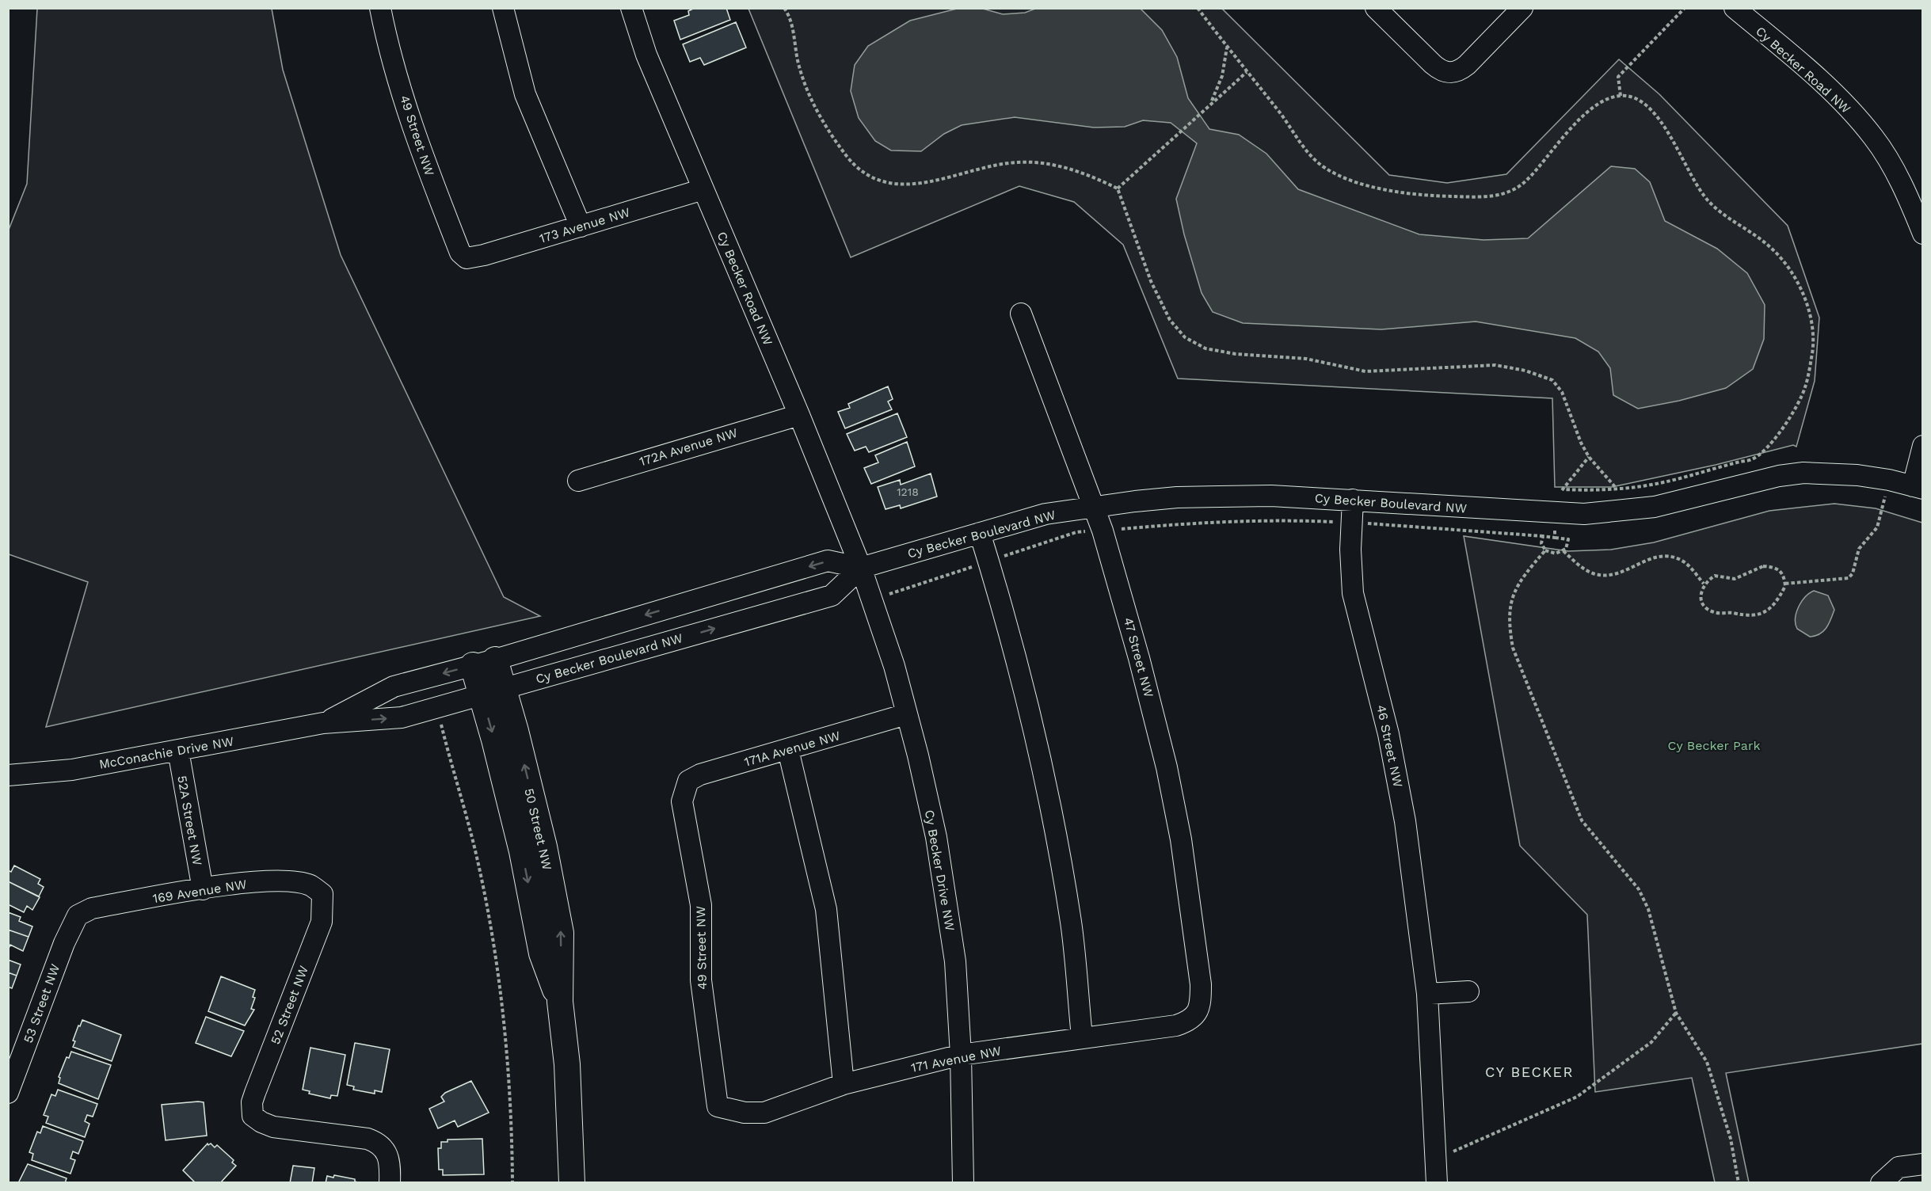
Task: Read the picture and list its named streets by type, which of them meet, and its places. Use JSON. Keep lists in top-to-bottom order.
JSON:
{
  "streets": {
    "main road": ["50 Street NW"],
    "street": [
      "Cy Becker Road NW",
      "49 Street NW",
      "173 Avenue NW",
      "172A Avenue NW",
      "Cy Becker Boulevard NW",
      "47 Street NW",
      "46 Street NW",
      "171A Avenue NW",
      "McConachie Drive NW",
      "52A Street NW",
      "Cy Becker Drive NW",
      "169 Avenue NW",
      "53 Street NW",
      "52 Street NW",
      "171 Avenue NW"
    ]
  },
  "crossings": [
    ["Cy Becker Road NW", "173 Avenue NW"],
    ["Cy Becker Road NW", "172A Avenue NW"],
    ["Cy Becker Road NW", "Cy Becker Boulevard NW"],
    ["Cy Becker Road NW", "Cy Becker Drive NW"],
    ["49 Street NW", "173 Avenue NW"],
    ["49 Street NW", "171A Avenue NW"],
    ["49 Street NW", "171 Avenue NW"],
    ["Cy Becker Boulevard NW", "47 Street NW"],
    ["Cy Becker Boulevard NW", "46 Street NW"],
    ["Cy Becker Boulevard NW", "McConachie Drive NW"],
    ["Cy Becker Boulevard NW", "50 Street NW"],
    ["Cy Becker Boulevard NW", "Cy Becker Drive NW"],
    ["47 Street NW", "171 Avenue NW"],
    ["171A Avenue NW", "Cy Becker Drive NW"],
    ["McConachie Drive NW", "52A Street NW"],
    ["McConachie Drive NW", "50 Street NW"],
    ["52A Street NW", "169 Avenue NW"],
    ["Cy Becker Drive NW", "171 Avenue NW"],
    ["169 Avenue NW", "53 Street NW"],
    ["169 Avenue NW", "52 Street NW"]
  ],
  "districts": ["CY BECKER"],
  "parks": ["Cy Becker Park"],
  "house_numbers": ["1218"]
}
